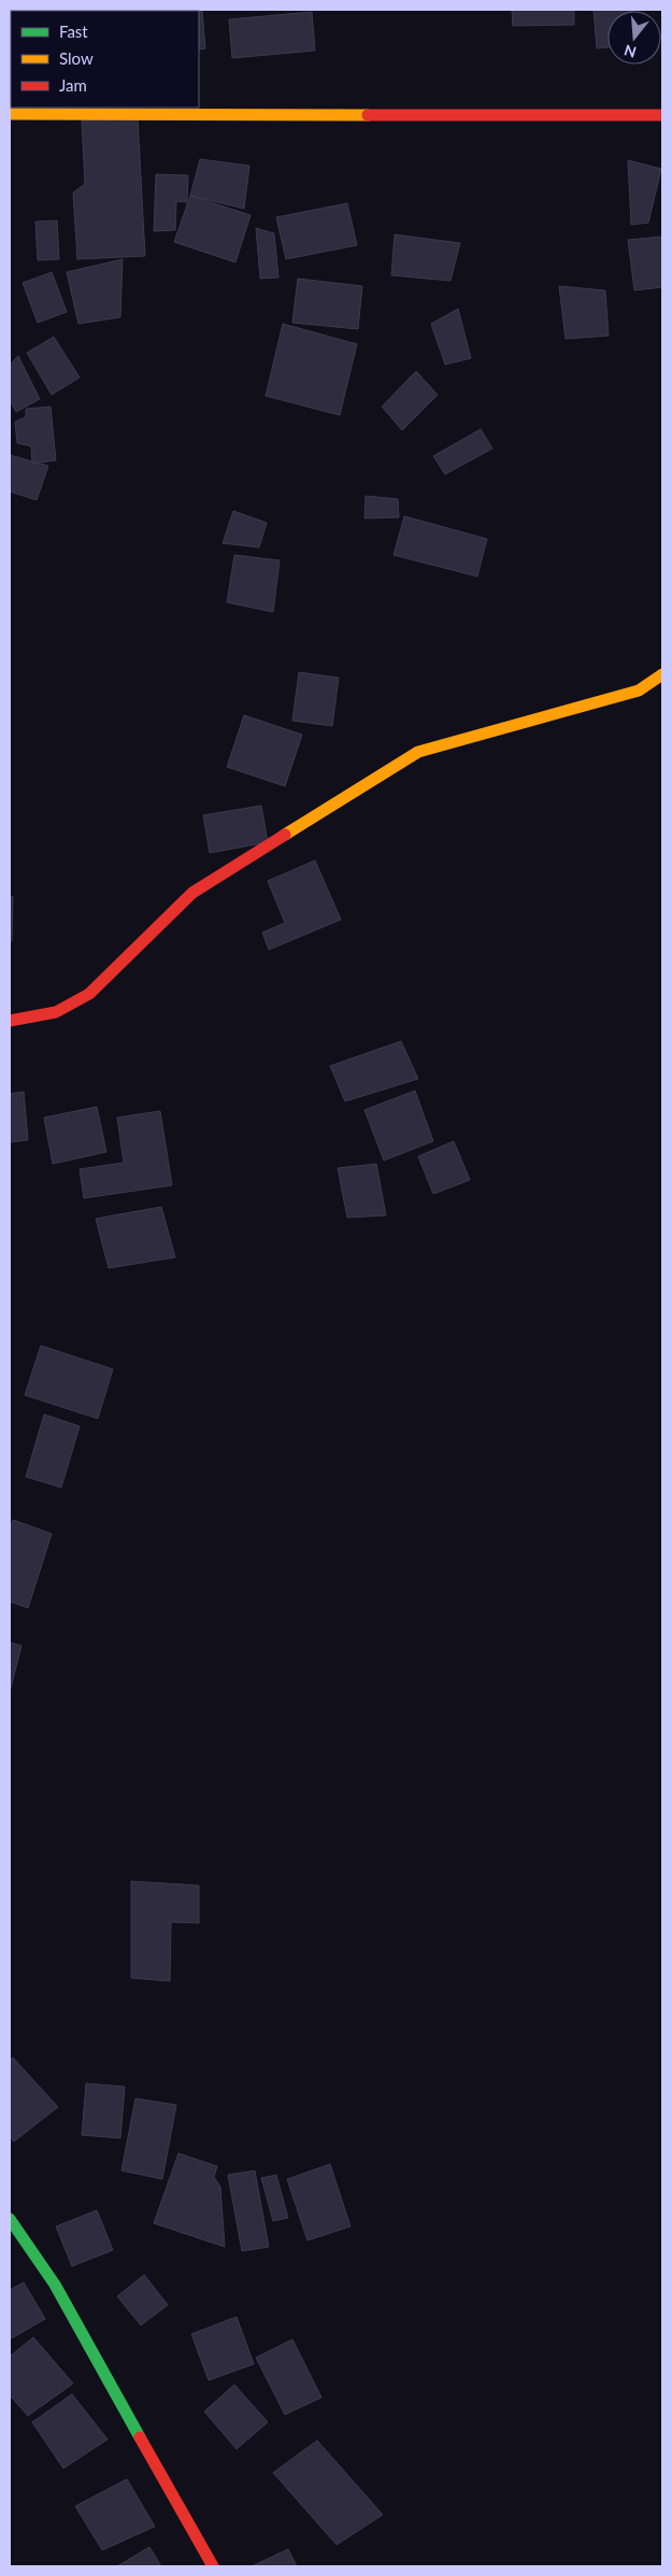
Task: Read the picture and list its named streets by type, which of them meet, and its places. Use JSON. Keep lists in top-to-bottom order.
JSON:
{
  "legend": ["Fast", "Slow", "Jam"],
  "north": "bottom"
}
